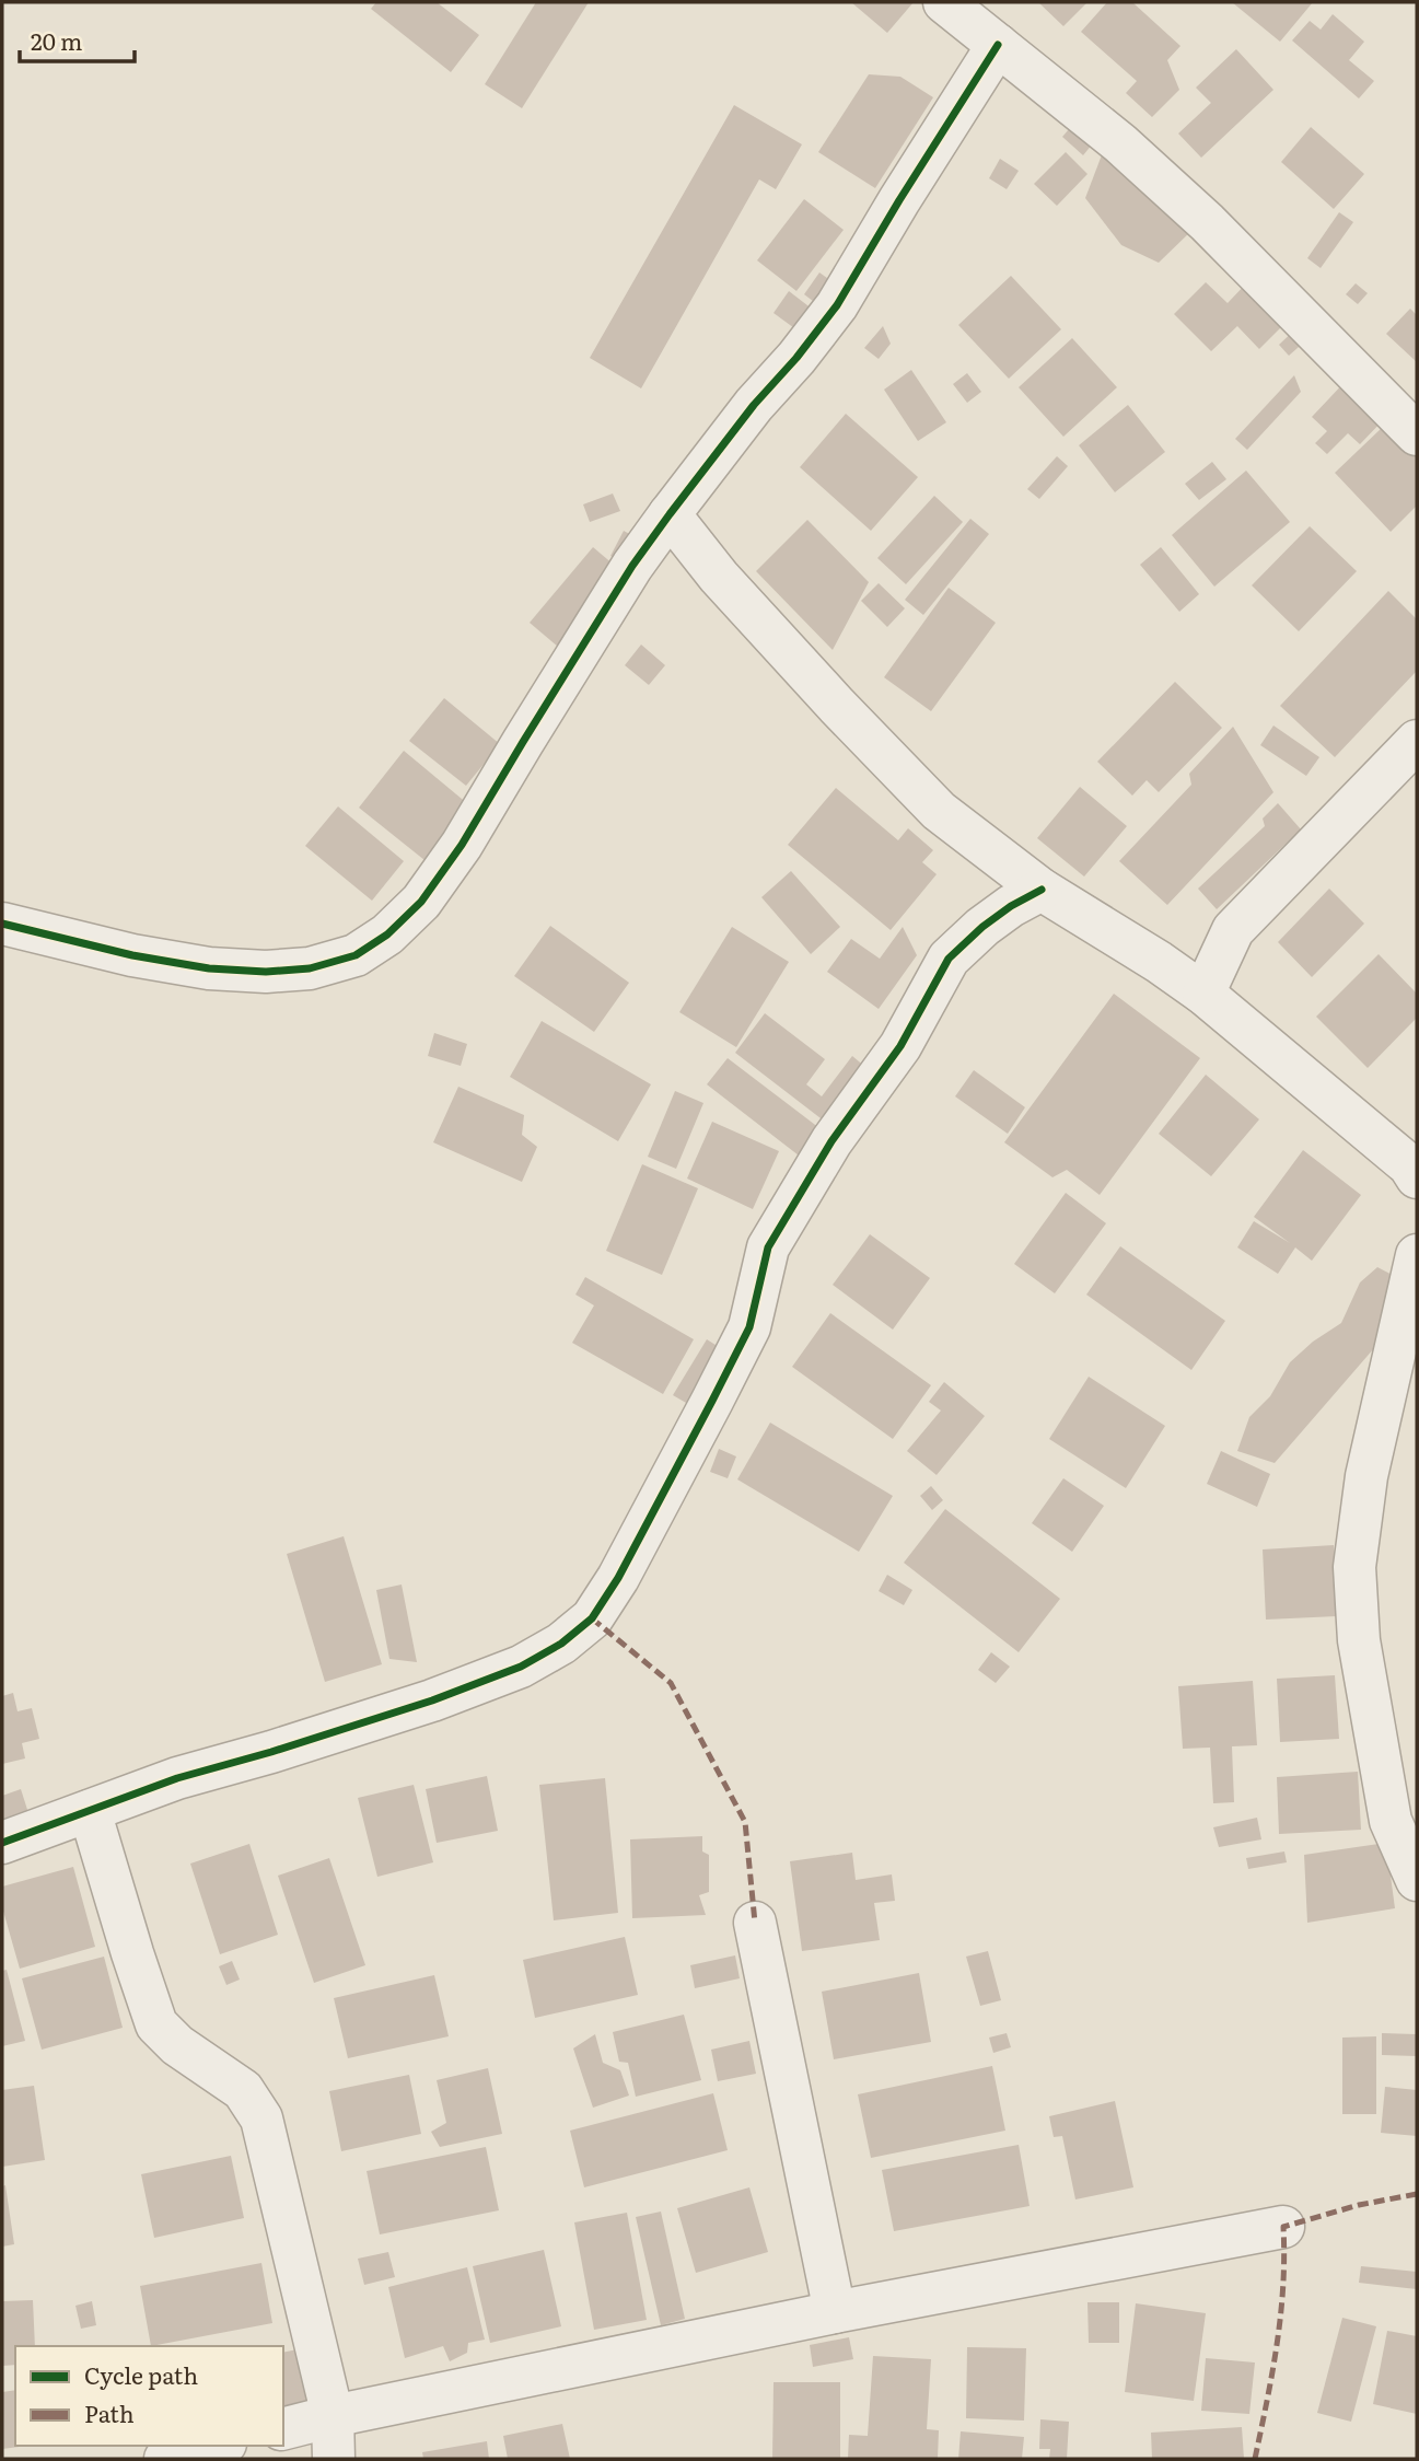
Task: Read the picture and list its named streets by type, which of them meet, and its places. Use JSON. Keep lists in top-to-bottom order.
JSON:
{
  "legend": ["Cycle path", "Path"],
  "scale_bar": "20 m"
}
